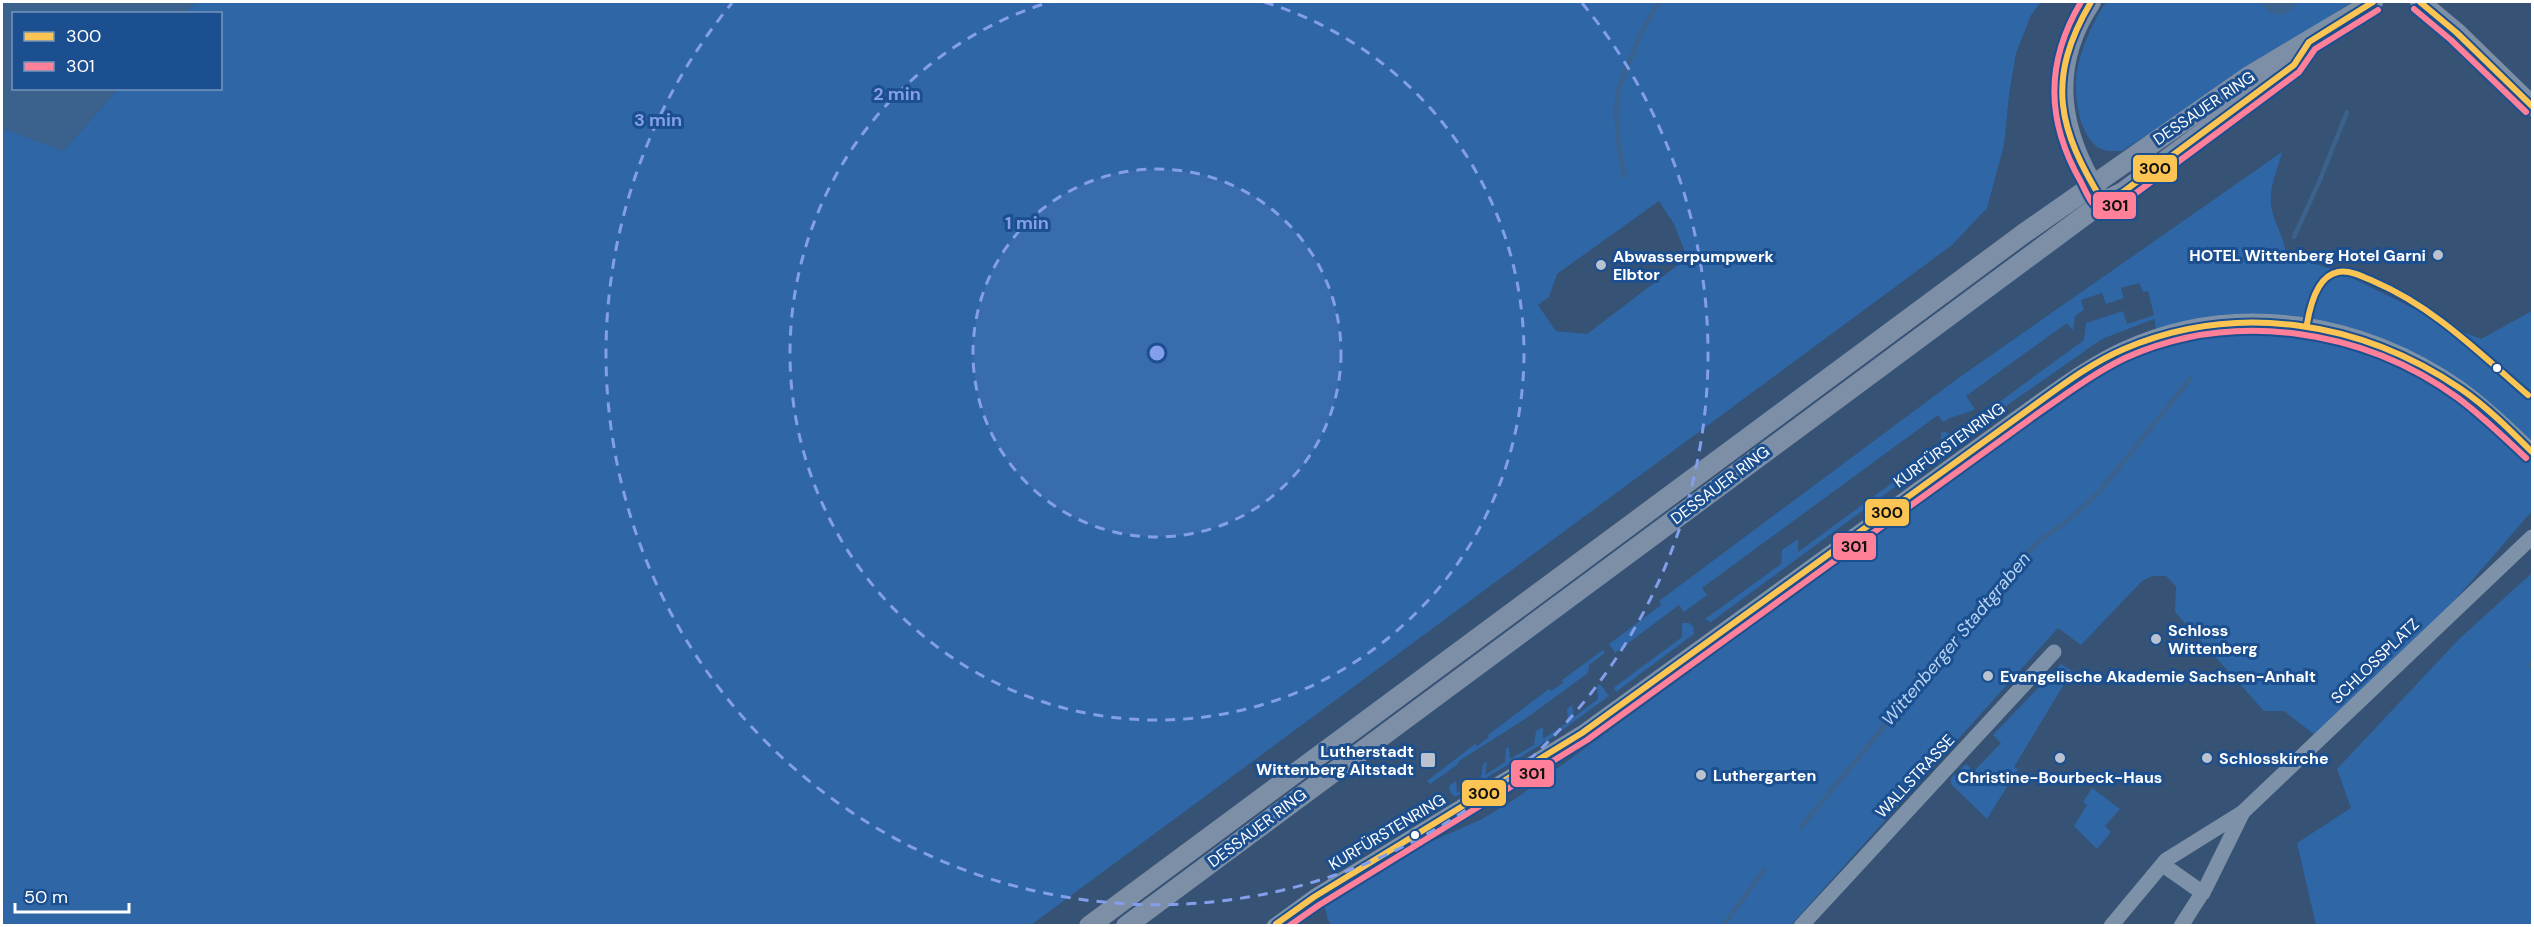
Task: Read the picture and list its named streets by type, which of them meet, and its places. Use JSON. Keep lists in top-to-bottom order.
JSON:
{
  "streets": {
    "main road": ["DESSAUER RING"],
    "street": ["KURFÜRSTENRING", "SCHLOSSPLATZ", "WALLSTRASSE"]
  },
  "water": ["Wittenberger Stadtgraben"],
  "places": {
    "other": [
      "HOTEL Wittenberg Hotel Garni",
      "Abwasserpumpwerk Elbtor",
      "Schloss Wittenberg",
      "Evangelische Akademie Sachsen-Anhalt",
      "Christine-Bourbeck-Haus",
      "Schlosskirche",
      "Luthergarten"
    ],
    "transit": ["Lutherstadt Wittenberg Altstadt"]
  },
  "lines": ["transit line 300", "transit line 301"],
  "legend": ["300", "301"],
  "scale_bar": "50 m",
  "rings": ["2 min", "3 min", "1 min"]
}
